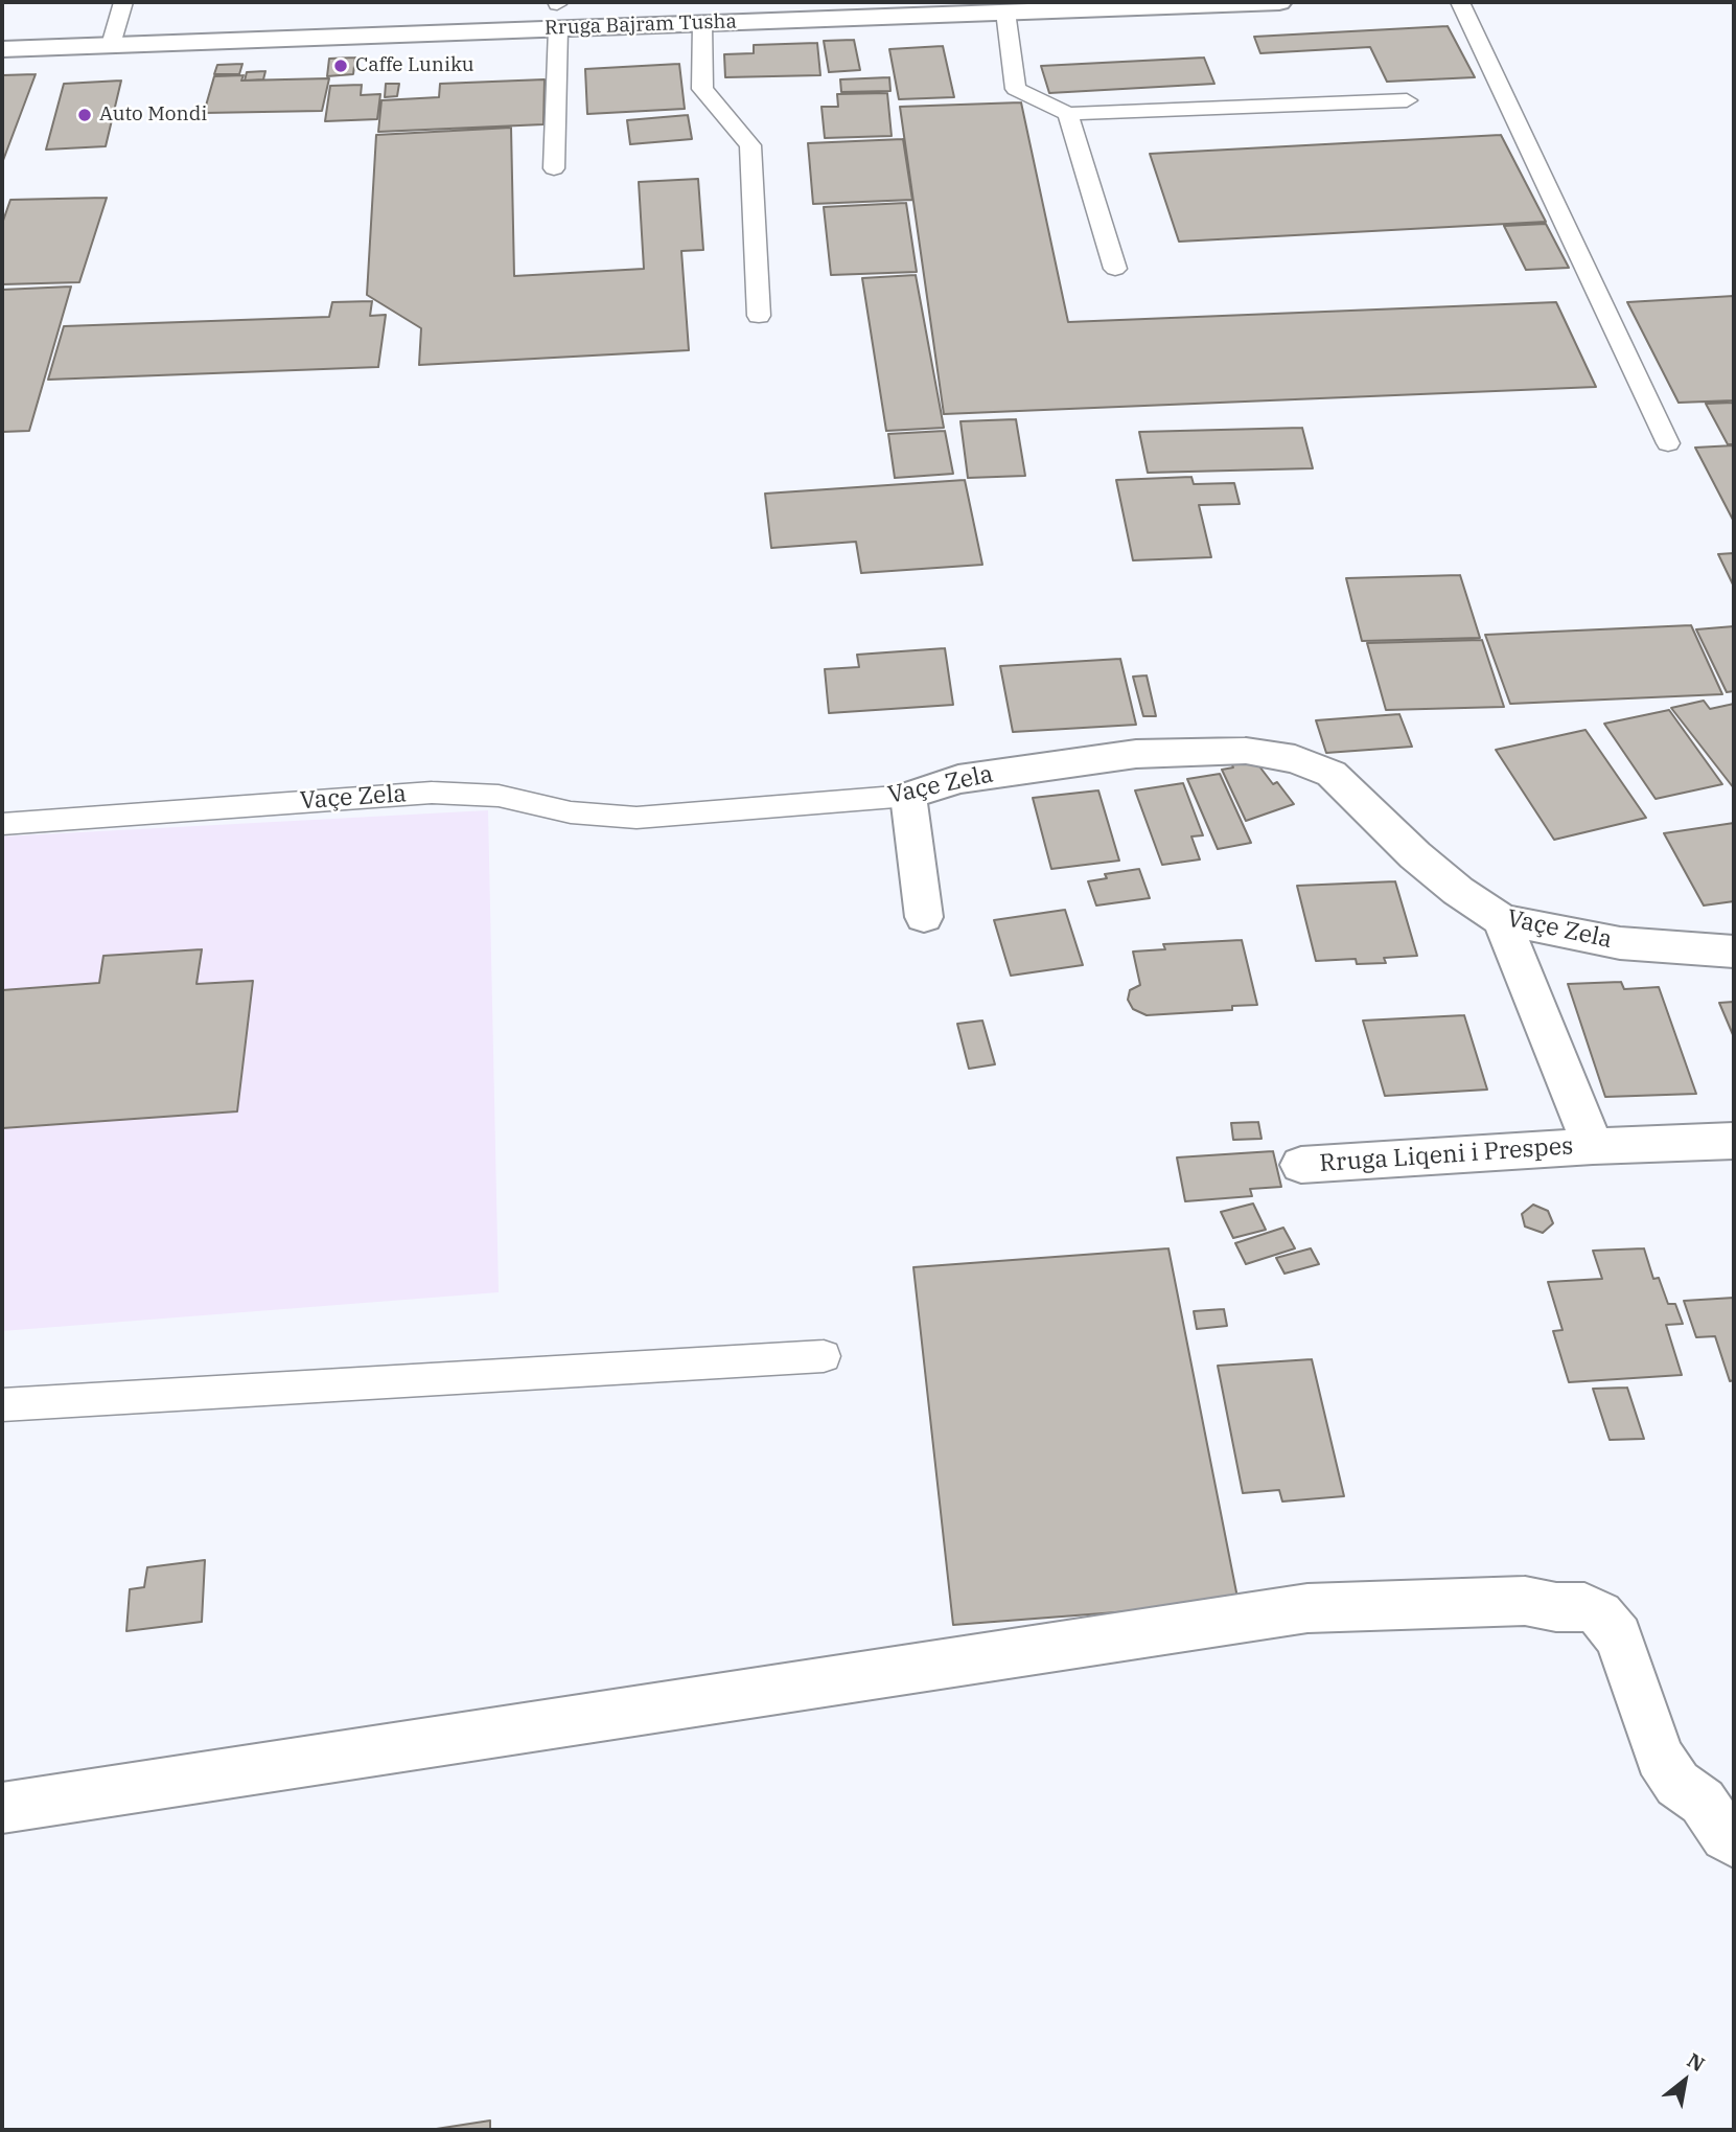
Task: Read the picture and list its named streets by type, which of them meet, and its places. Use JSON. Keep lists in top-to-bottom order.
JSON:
{
  "streets": {
    "street": ["Rruga Bajram Tusha", "Vaçe Zela", "Rruga Liqeni i Prespes"]
  },
  "crossings": [
    ["Vaçe Zela", "Rruga Liqeni i Prespes"]
  ],
  "places": ["Caffe Luniku", "Auto Mondi"],
  "north": "top right"
}
